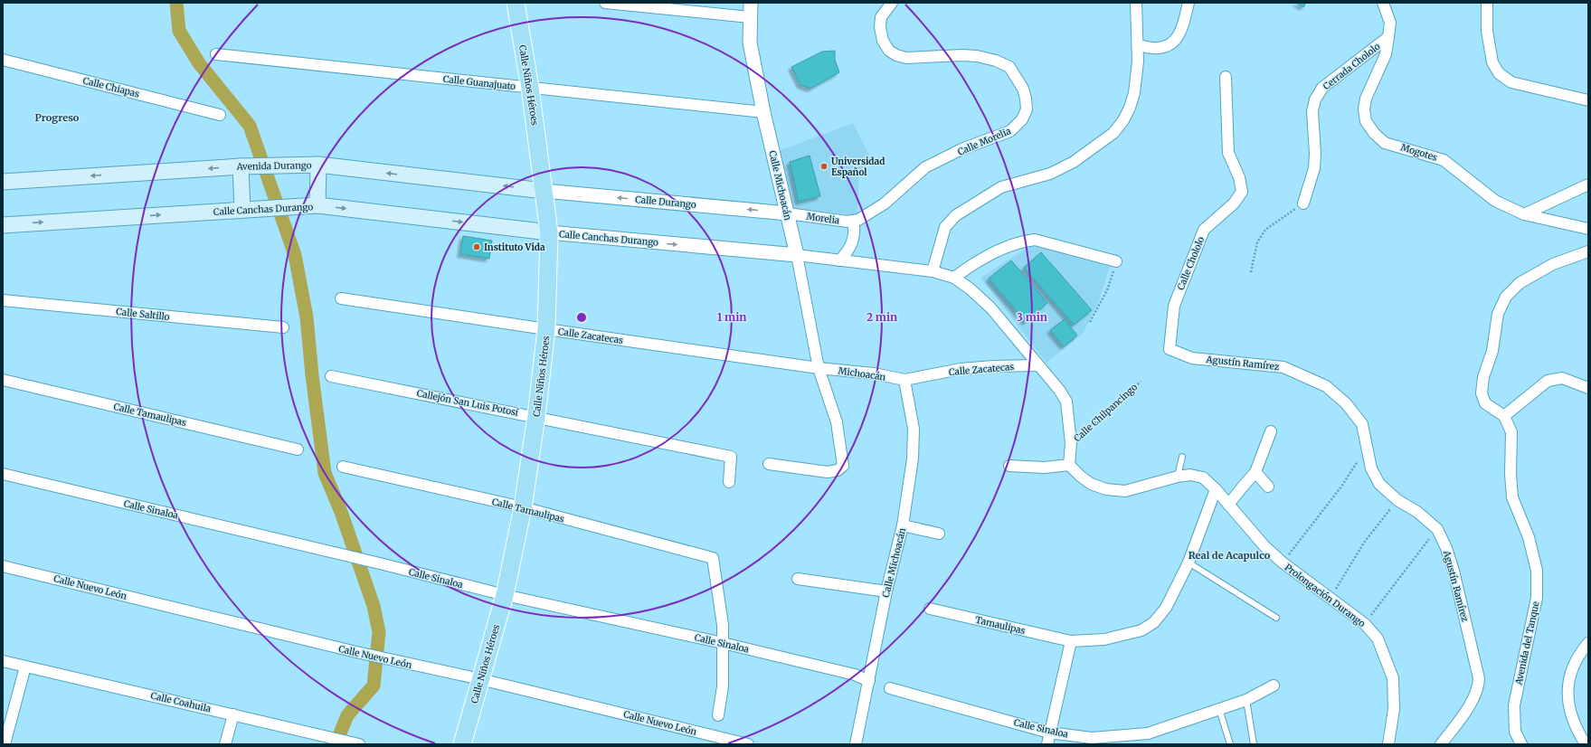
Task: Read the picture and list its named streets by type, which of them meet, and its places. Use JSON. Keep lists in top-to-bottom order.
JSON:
{
  "streets": {
    "main road": ["Calle Niños Héroes", "Avenida Durango", "Calle Canchas Durango"],
    "street": [
      "Cerrada Chololo",
      "Calle Guanajuato",
      "Calle Chiapas",
      "Calle Morelia",
      "Mogotes",
      "Calle Michoacán",
      "Calle Durango",
      "Morelia",
      "Calle Chololo",
      "Calle Saltillo",
      "Calle Zacatecas",
      "Agustín Ramírez",
      "Michoacán",
      "Callejón San Luis Potosí",
      "Calle Tamaulipas",
      "Calle Sinaloa",
      "Calle Nuevo León",
      "Prolongación Durango",
      "Tamaulipas",
      "Avenida del Tanque",
      "Calle Coahuila"
    ],
    "path": ["Calle Chilpancingo"]
  },
  "crossings": [
    ["Cerrada Chololo", "Mogotes"],
    ["Calle Guanajuato", "Calle Niños Héroes"],
    ["Calle Guanajuato", "Calle Michoacán"],
    ["Calle Niños Héroes", "Avenida Durango"],
    ["Calle Niños Héroes", "Calle Durango"],
    ["Calle Niños Héroes", "Calle Canchas Durango"],
    ["Calle Niños Héroes", "Calle Zacatecas"],
    ["Calle Niños Héroes", "Callejón San Luis Potosí"],
    ["Calle Niños Héroes", "Calle Tamaulipas"],
    ["Calle Niños Héroes", "Calle Sinaloa"],
    ["Calle Niños Héroes", "Calle Nuevo León"],
    ["Calle Morelia", "Morelia"],
    ["Avenida Durango", "Calle Durango"],
    ["Calle Michoacán", "Calle Durango"],
    ["Calle Michoacán", "Calle Canchas Durango"],
    ["Calle Michoacán", "Morelia"],
    ["Calle Michoacán", "Calle Zacatecas"],
    ["Calle Michoacán", "Michoacán"],
    ["Calle Michoacán", "Calle Sinaloa"],
    ["Calle Durango", "Morelia"],
    ["Calle Canchas Durango", "Calle Zacatecas"],
    ["Calle Canchas Durango", "Calle Chilpancingo"],
    ["Calle Canchas Durango", "Prolongación Durango"],
    ["Calle Chololo", "Agustín Ramírez"],
    ["Calle Zacatecas", "Michoacán"],
    ["Calle Tamaulipas", "Calle Sinaloa"]
  ],
  "one_way": ["Avenida Durango", "Calle Durango", "Calle Canchas Durango"],
  "districts": ["Progreso", "Real de Acapulco"],
  "places": ["Universidad Español", "Instituto Vida"],
  "rings": ["1 min", "2 min", "3 min"]
}
